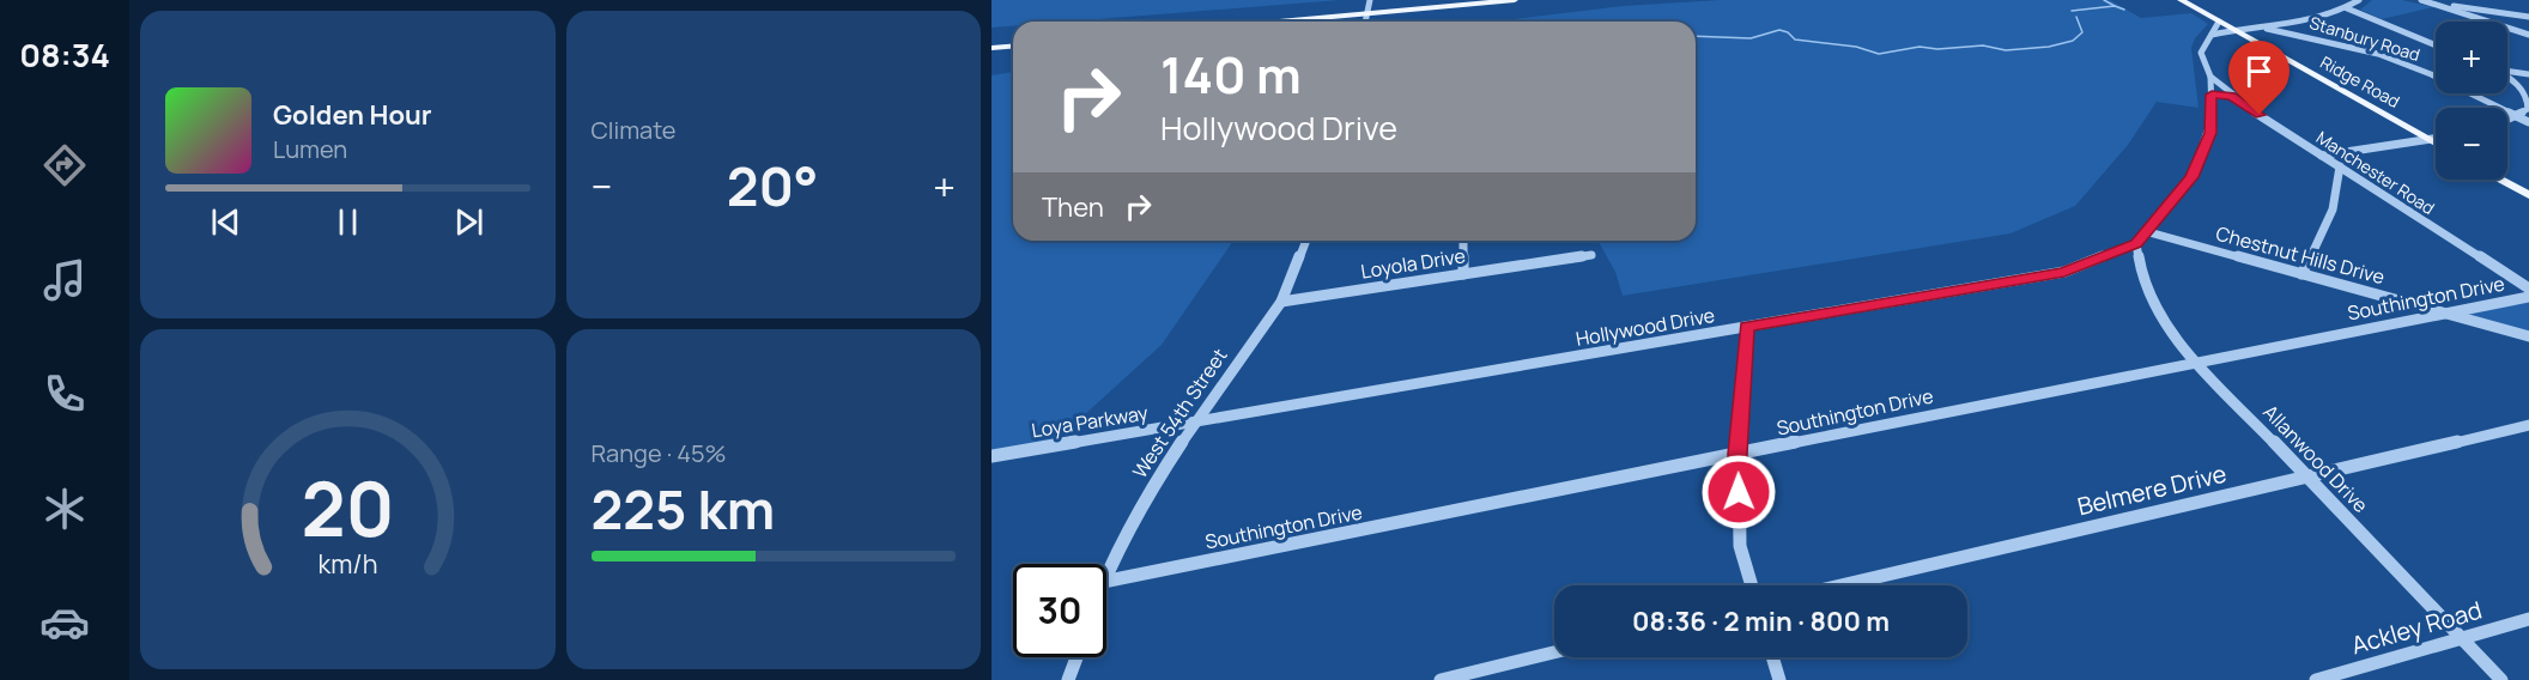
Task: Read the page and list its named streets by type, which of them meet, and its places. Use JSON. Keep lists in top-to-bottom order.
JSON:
{
  "streets": {
    "main road": ["Ridge Road"],
    "street": [
      "Stanbury Road",
      "Manchester Road",
      "Chestnut Hills Drive",
      "Loyola Drive",
      "Southington Drive",
      "Hollywood Drive",
      "West 54th Street",
      "Loya Parkway",
      "Allanwood Drive",
      "Belmere Drive",
      "Ackley Road"
    ]
  },
  "crossings": [
    ["Chestnut Hills Drive", "Southington Drive"],
    ["Loyola Drive", "West 54th Street"],
    ["Southington Drive", "Allanwood Drive"],
    ["Hollywood Drive", "West 54th Street"],
    ["Hollywood Drive", "Loya Parkway"],
    ["Hollywood Drive", "Allanwood Drive"],
    ["West 54th Street", "Loya Parkway"],
    ["Allanwood Drive", "Belmere Drive"],
    ["Allanwood Drive", "Ackley Road"]
  ],
  "page": {
    "tabs": "08:34",
    "tile": [
      "Climate",
      ["Range · 45%", "225 km"]
    ],
    "map_buttons": ["+", "−"],
    "turn": ["140 m", "Hollywood Drive"],
    "song": ["Golden Hour", "Lumen"],
    "heat": ["−", "20°", "+"],
    "then": "Then",
    "limit": "30",
    "trip": "08:36 · 2 min · 800 m",
    "gauge": ["20", "km/h"]
  }
}
